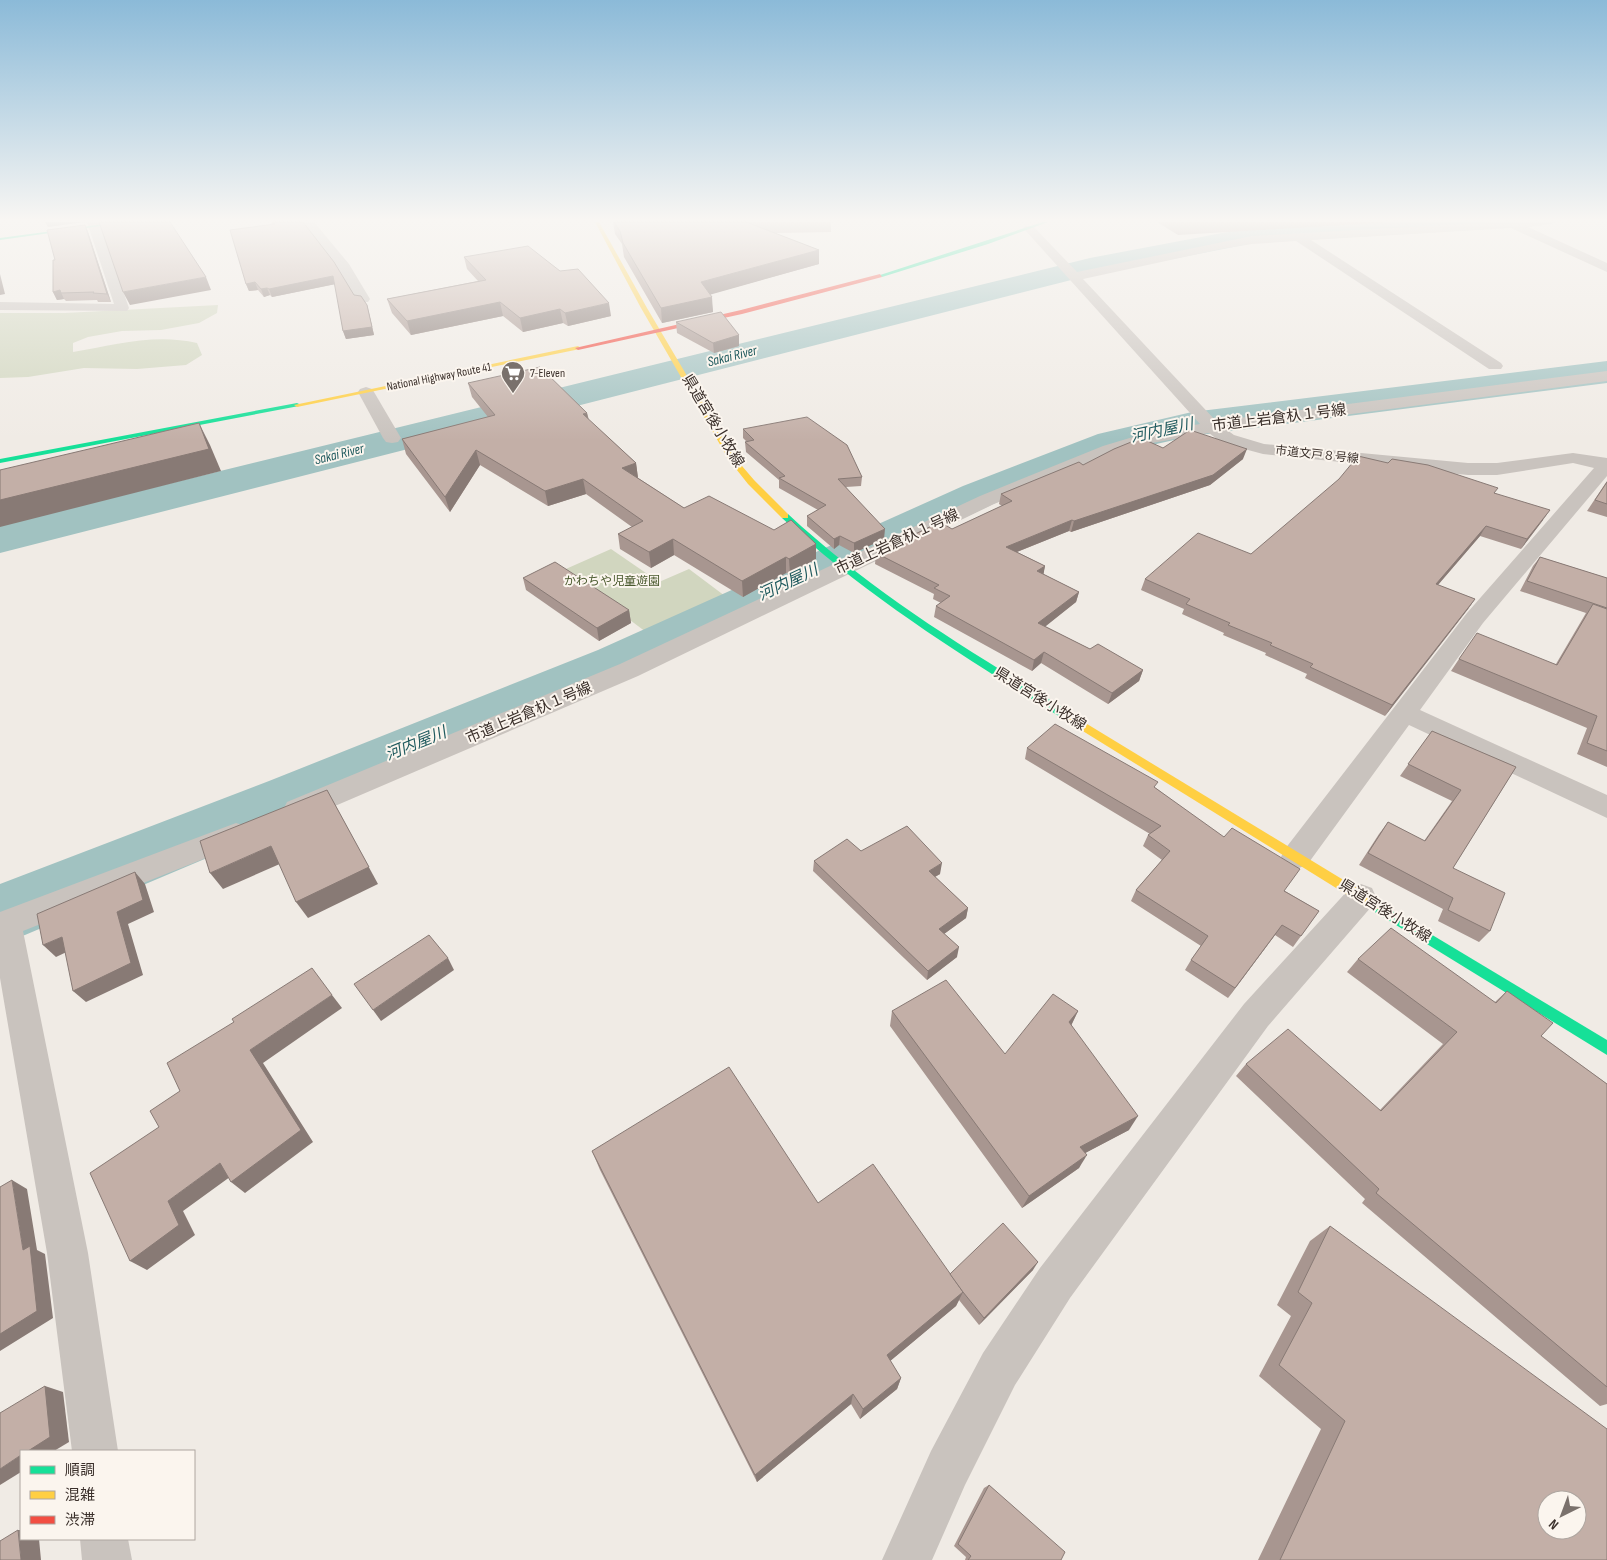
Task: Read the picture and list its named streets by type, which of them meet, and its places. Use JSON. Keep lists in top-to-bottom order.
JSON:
{
  "streets": {
    "main road": ["National Highway Route 41", "県道宮後小牧線"],
    "street": ["市道上岩倉杁１号線", "市道文戸８号線"]
  },
  "crossings": [
    ["National Highway Route 41", "県道宮後小牧線"],
    ["市道上岩倉杁１号線", "県道宮後小牧線"],
    ["市道上岩倉杁１号線", "市道文戸８号線"]
  ],
  "water": ["Sakai River", "河内屋川"],
  "parks": ["かわちや児童遊園"],
  "places": {
    "supermarket": ["7-Eleven"]
  },
  "legend": ["順調", "混雑", "渋滞"],
  "north": "bottom left"
}
